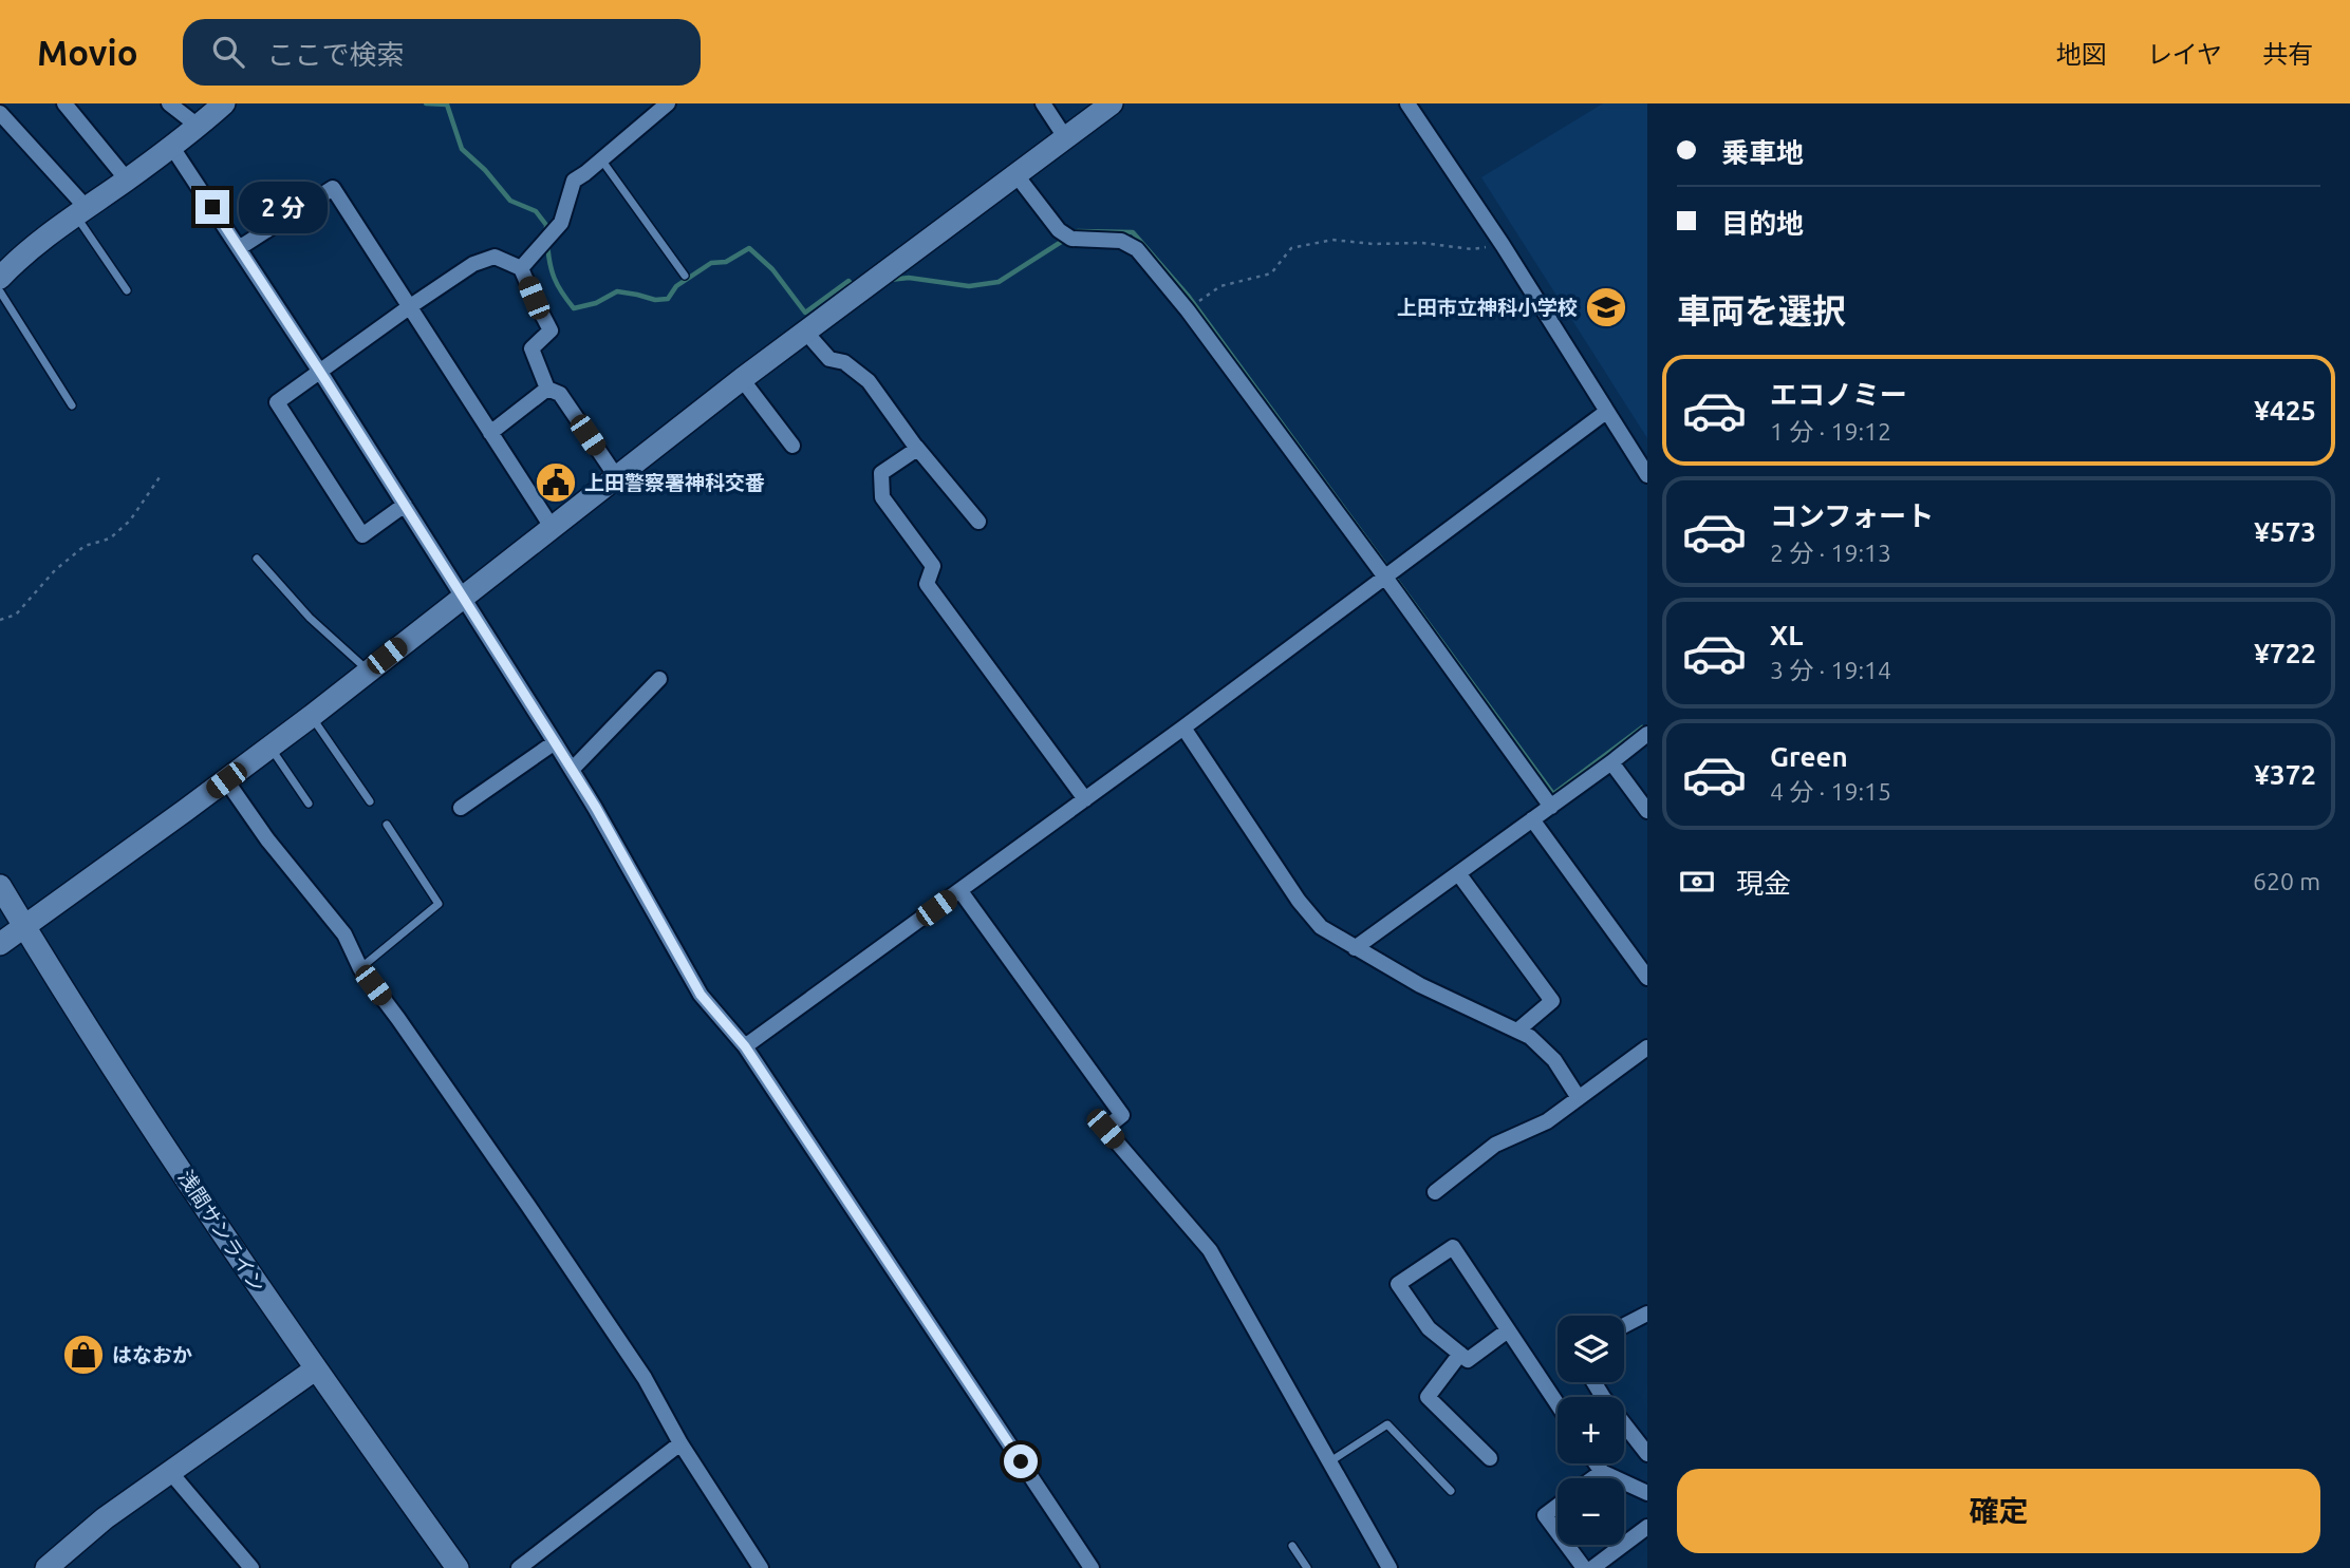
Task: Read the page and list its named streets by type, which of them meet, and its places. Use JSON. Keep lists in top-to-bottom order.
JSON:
{
  "streets": {
    "street": ["浅間サンライン"]
  },
  "places": {
    "school or university": ["上田市立神科小学校"],
    "public building": ["上田警察署神科交番"],
    "shop": ["はなおか"]
  },
  "page": {
    "header": "Movio",
    "search": "ここで検索",
    "nav": ["地図", "レイヤ", "共有"],
    "banner": ["乗車地", "目的地"],
    "bubble": "2 分",
    "heading": "車両を選択",
    "list": [
      {
        "name": "エコノミー",
        "note": "1 分 · 19:12",
        "value": "¥425"
      },
      {
        "name": "コンフォート",
        "note": "2 分 · 19:13",
        "value": "¥573"
      },
      {
        "name": "XL",
        "note": "3 分 · 19:14",
        "value": "¥722"
      },
      {
        "name": "Green",
        "note": "4 分 · 19:15",
        "value": "¥372"
      }
    ],
    "pay": ["現金", "620 m"],
    "map_buttons": ["+", "−"],
    "buttons": "確定"
  }
}
